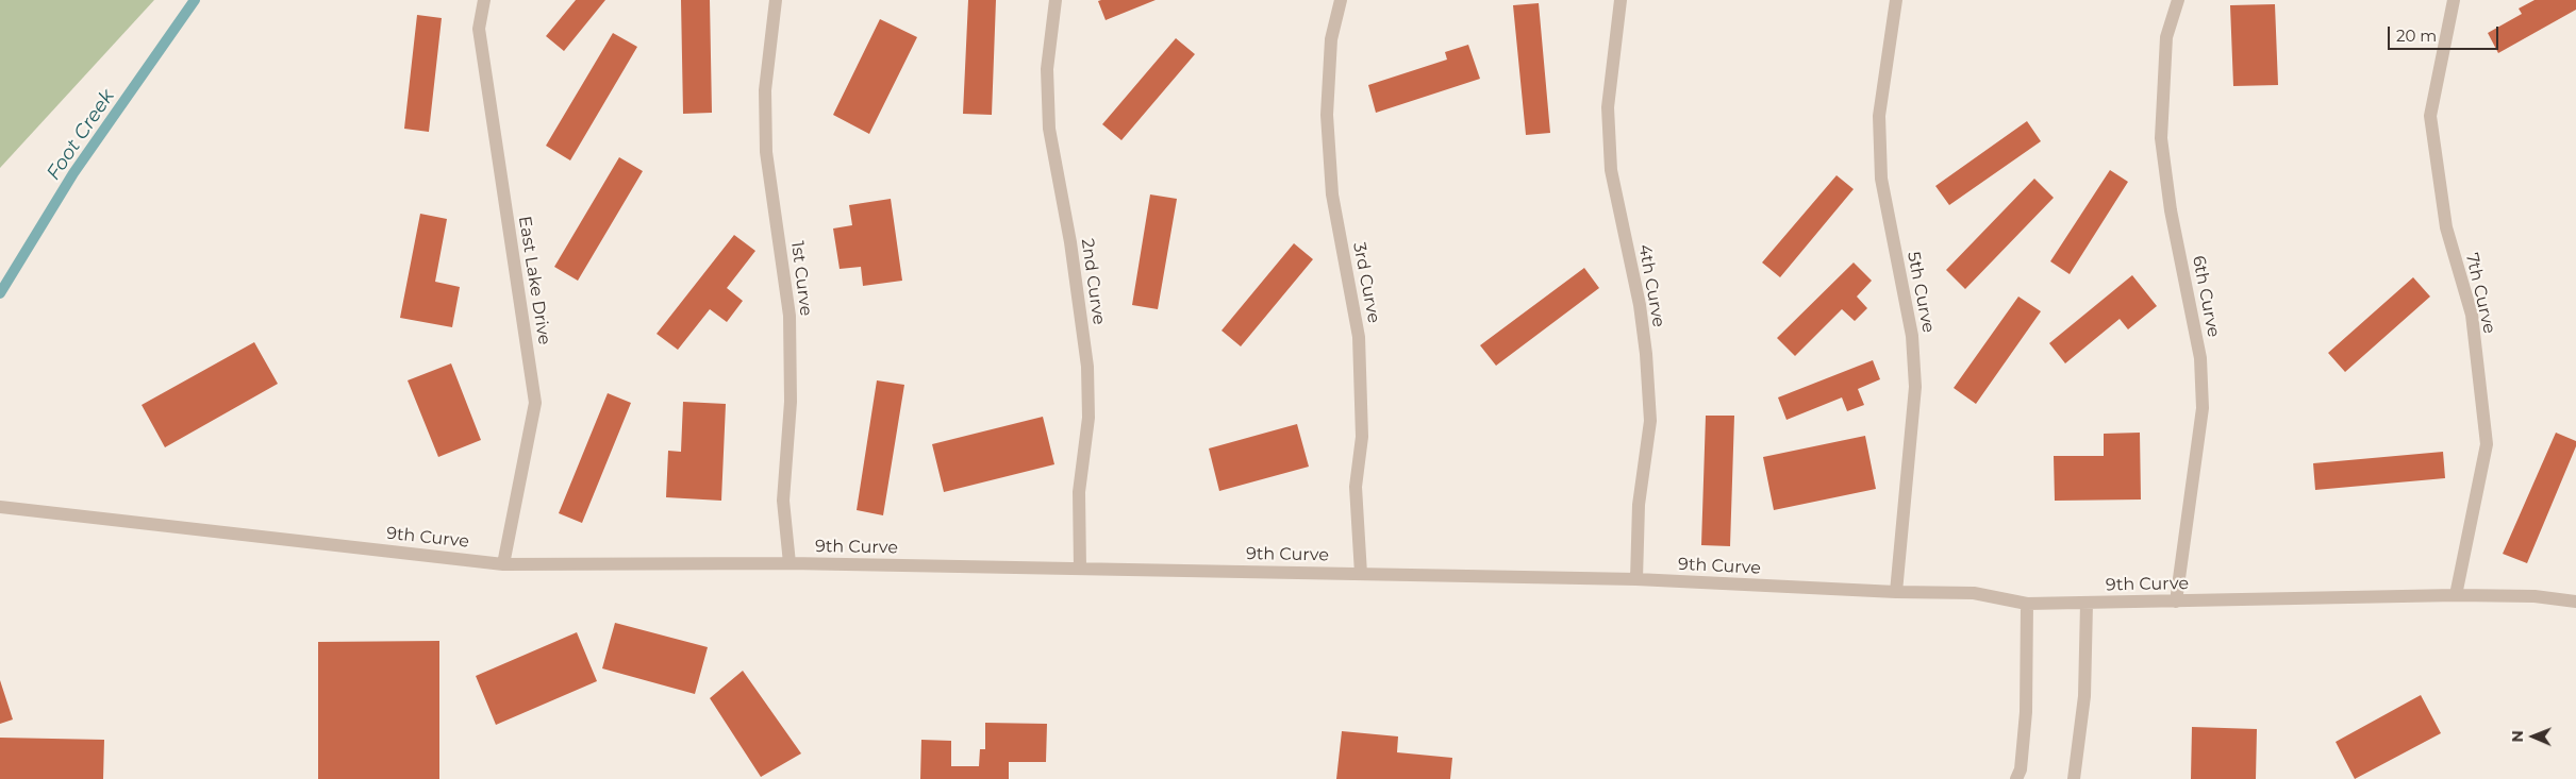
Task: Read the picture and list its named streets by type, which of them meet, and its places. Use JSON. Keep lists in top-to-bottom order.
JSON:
{
  "streets": {
    "street": [
      "1st Curve",
      "East Lake Drive",
      "2nd Curve",
      "3rd Curve",
      "4th Curve",
      "5th Curve",
      "7th Curve",
      "6th Curve",
      "9th Curve"
    ]
  },
  "crossings": [
    ["1st Curve", "9th Curve"],
    ["East Lake Drive", "9th Curve"],
    ["2nd Curve", "9th Curve"],
    ["3rd Curve", "9th Curve"],
    ["4th Curve", "9th Curve"],
    ["5th Curve", "9th Curve"],
    ["7th Curve", "9th Curve"],
    ["6th Curve", "9th Curve"]
  ],
  "water": ["Foot Creek"],
  "scale_bar": "20 m",
  "north": "left"
}
